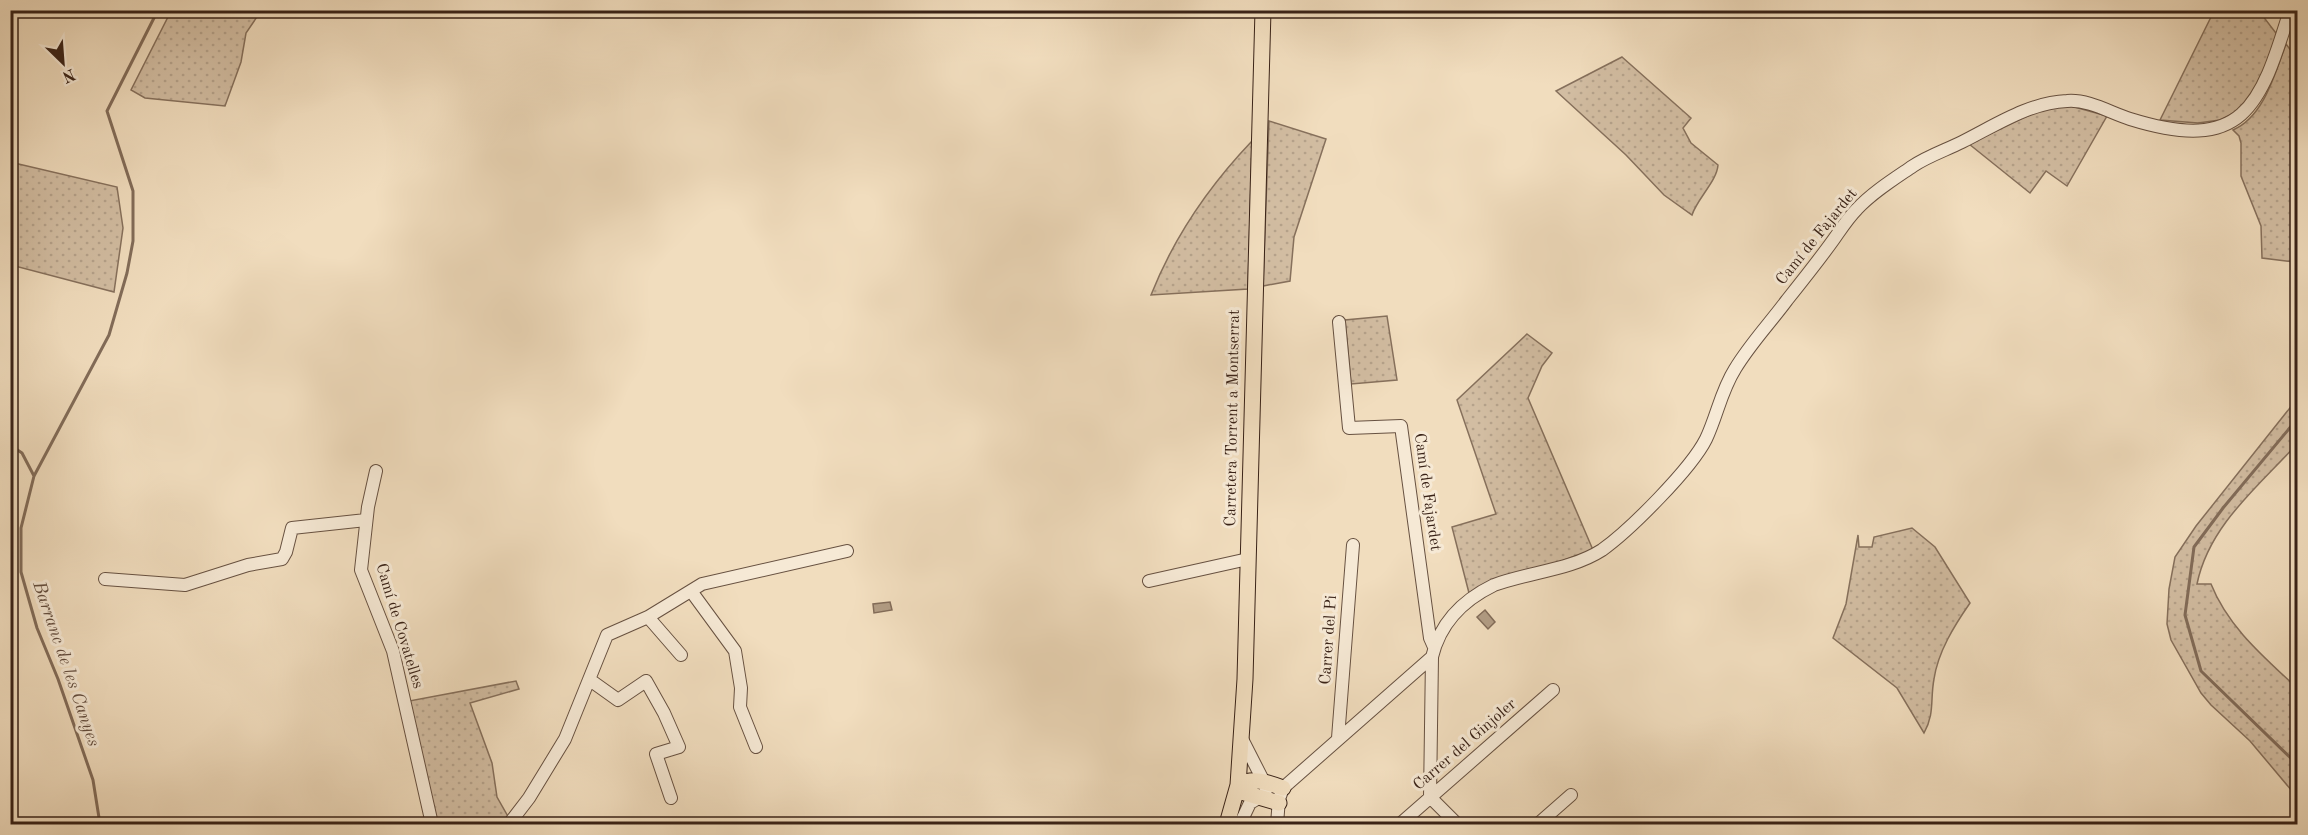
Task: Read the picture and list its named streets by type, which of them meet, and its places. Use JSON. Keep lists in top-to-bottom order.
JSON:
{
  "streets": {
    "main road": ["Carretera Torrent a Montserrat"],
    "street": [
      "Camí de Fajardet",
      "Camí de Covatelles",
      "Carrer del Pi",
      "Carrer del Ginjoler"
    ]
  },
  "crossings": [
    ["Camí de Fajardet", "Carrer del Pi"]
  ],
  "water": ["Barranc de les Canyes"],
  "north": "bottom right"
}
